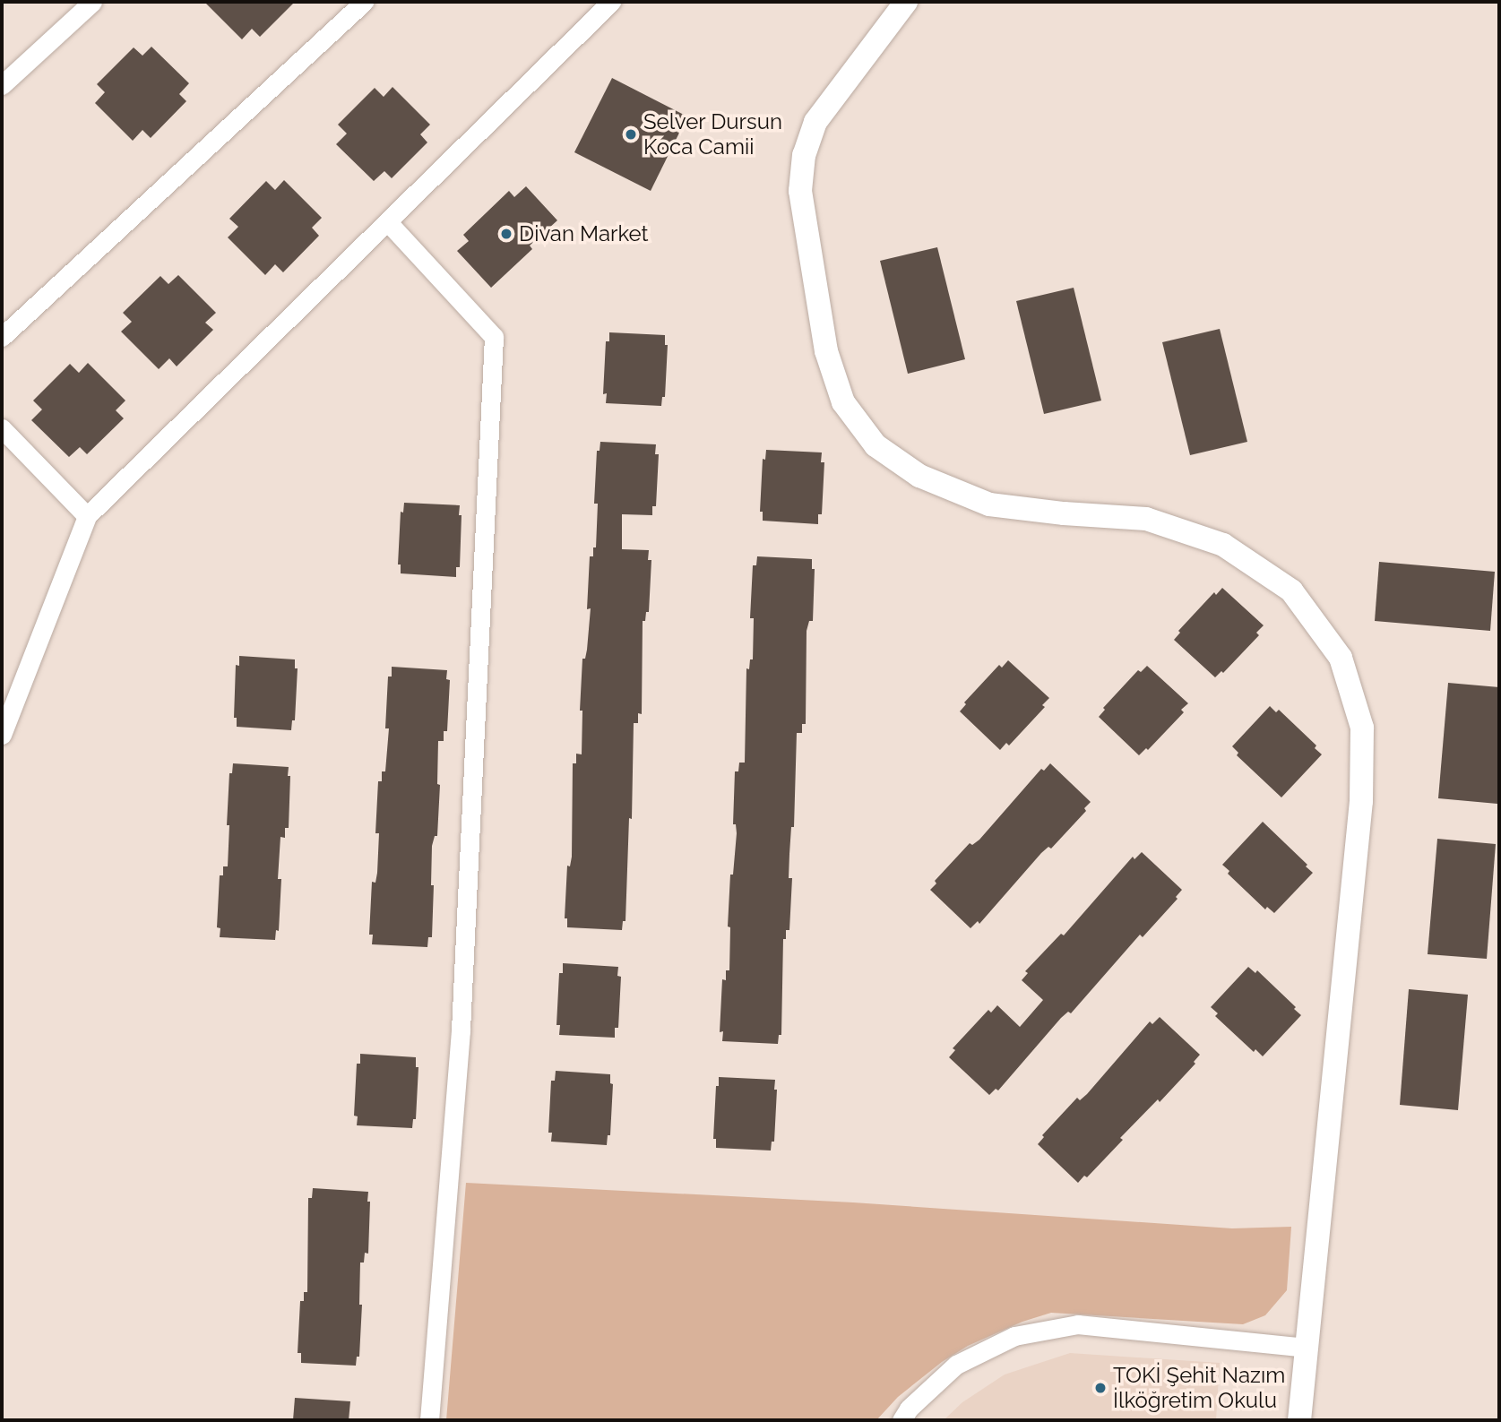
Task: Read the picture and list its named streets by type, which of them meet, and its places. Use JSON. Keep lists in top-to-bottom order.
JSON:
{
  "places": ["Selver Dursun Koca Camii", "Divan Market", "TOKİ Şehit Nazım İlköğretim Okulu"]
}
